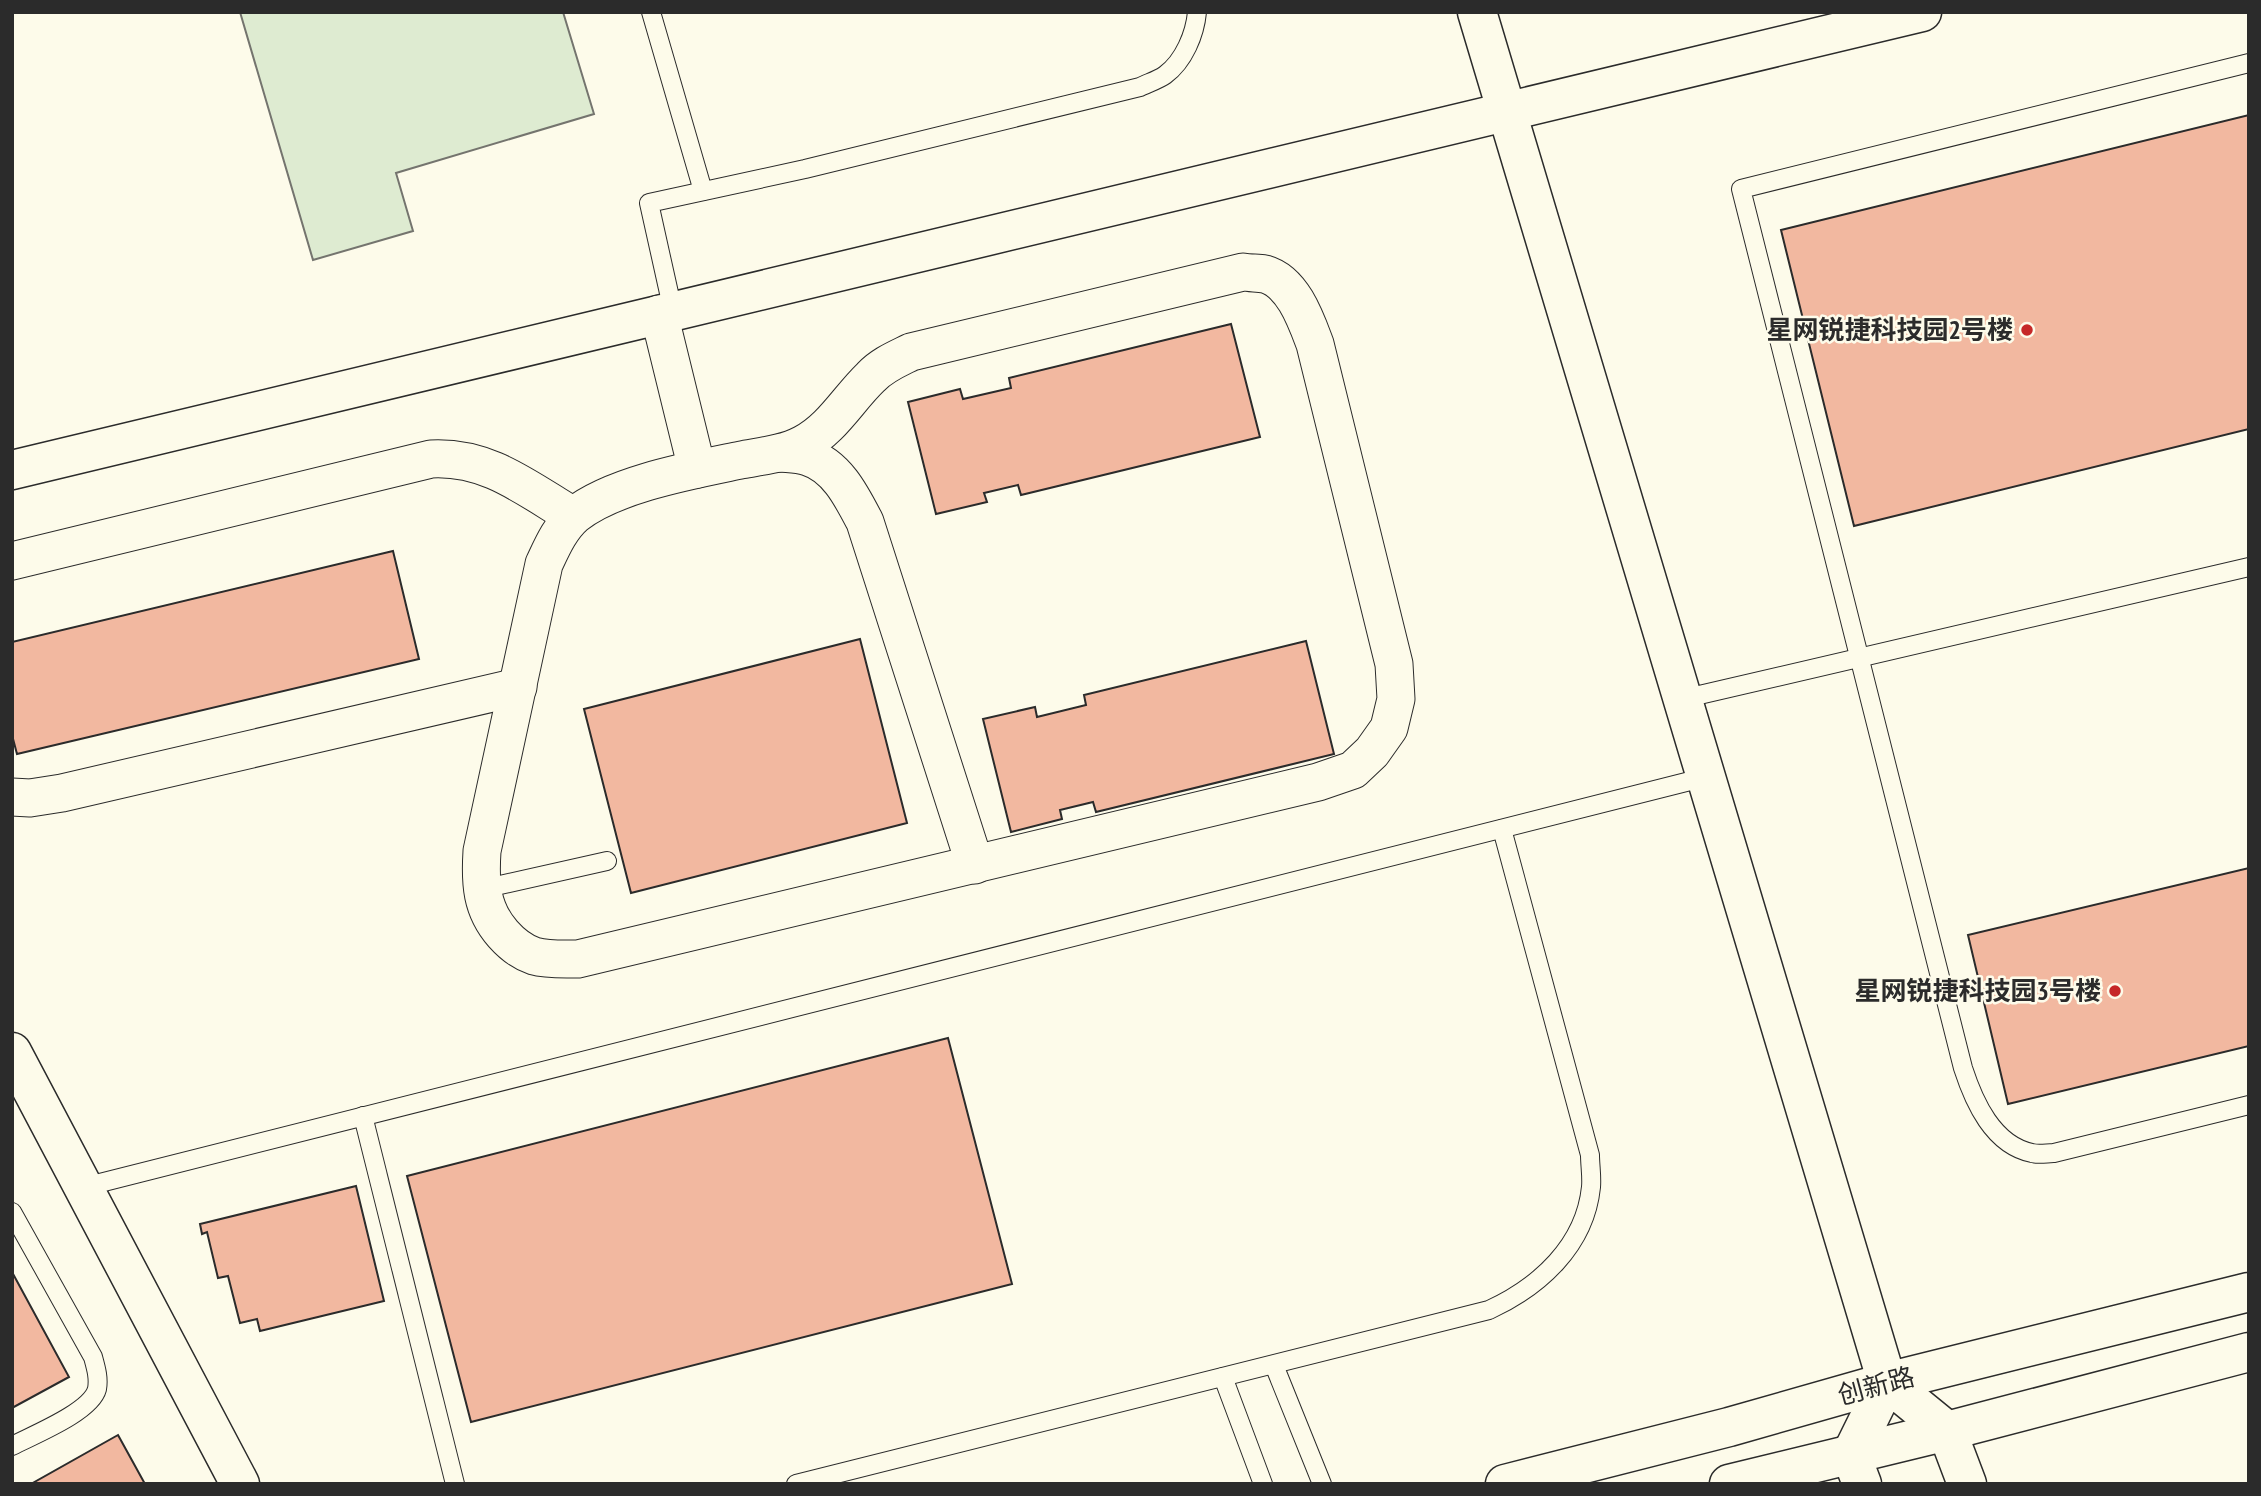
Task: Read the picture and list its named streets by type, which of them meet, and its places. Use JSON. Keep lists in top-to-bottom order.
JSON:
{
  "streets": {
    "street": ["创新路"]
  },
  "places": ["星网锐捷科技园2号楼", "星网锐捷科技园3号楼"]
}
